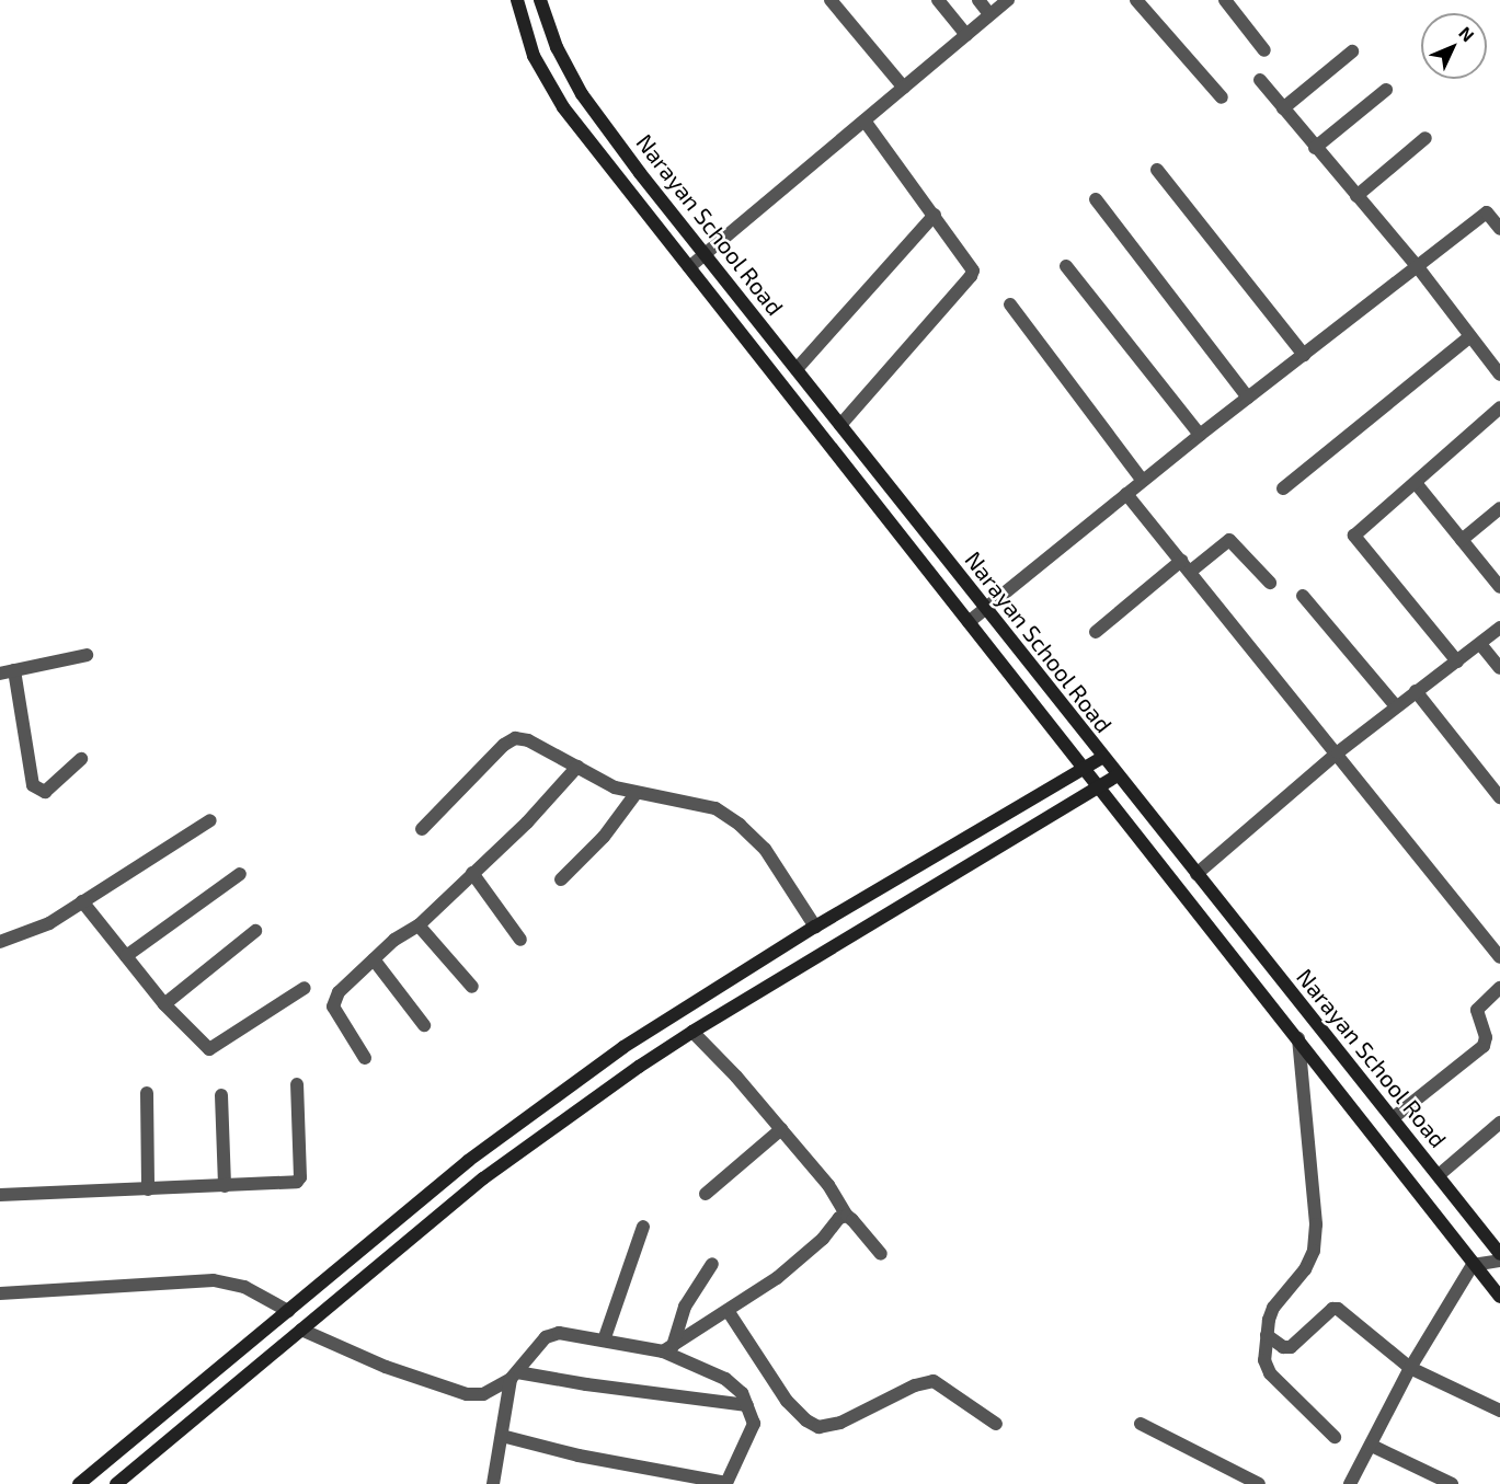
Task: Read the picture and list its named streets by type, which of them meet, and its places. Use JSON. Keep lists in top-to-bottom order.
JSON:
{
  "streets": {
    "street": ["Narayan School Road"]
  },
  "north": "top right"
}
